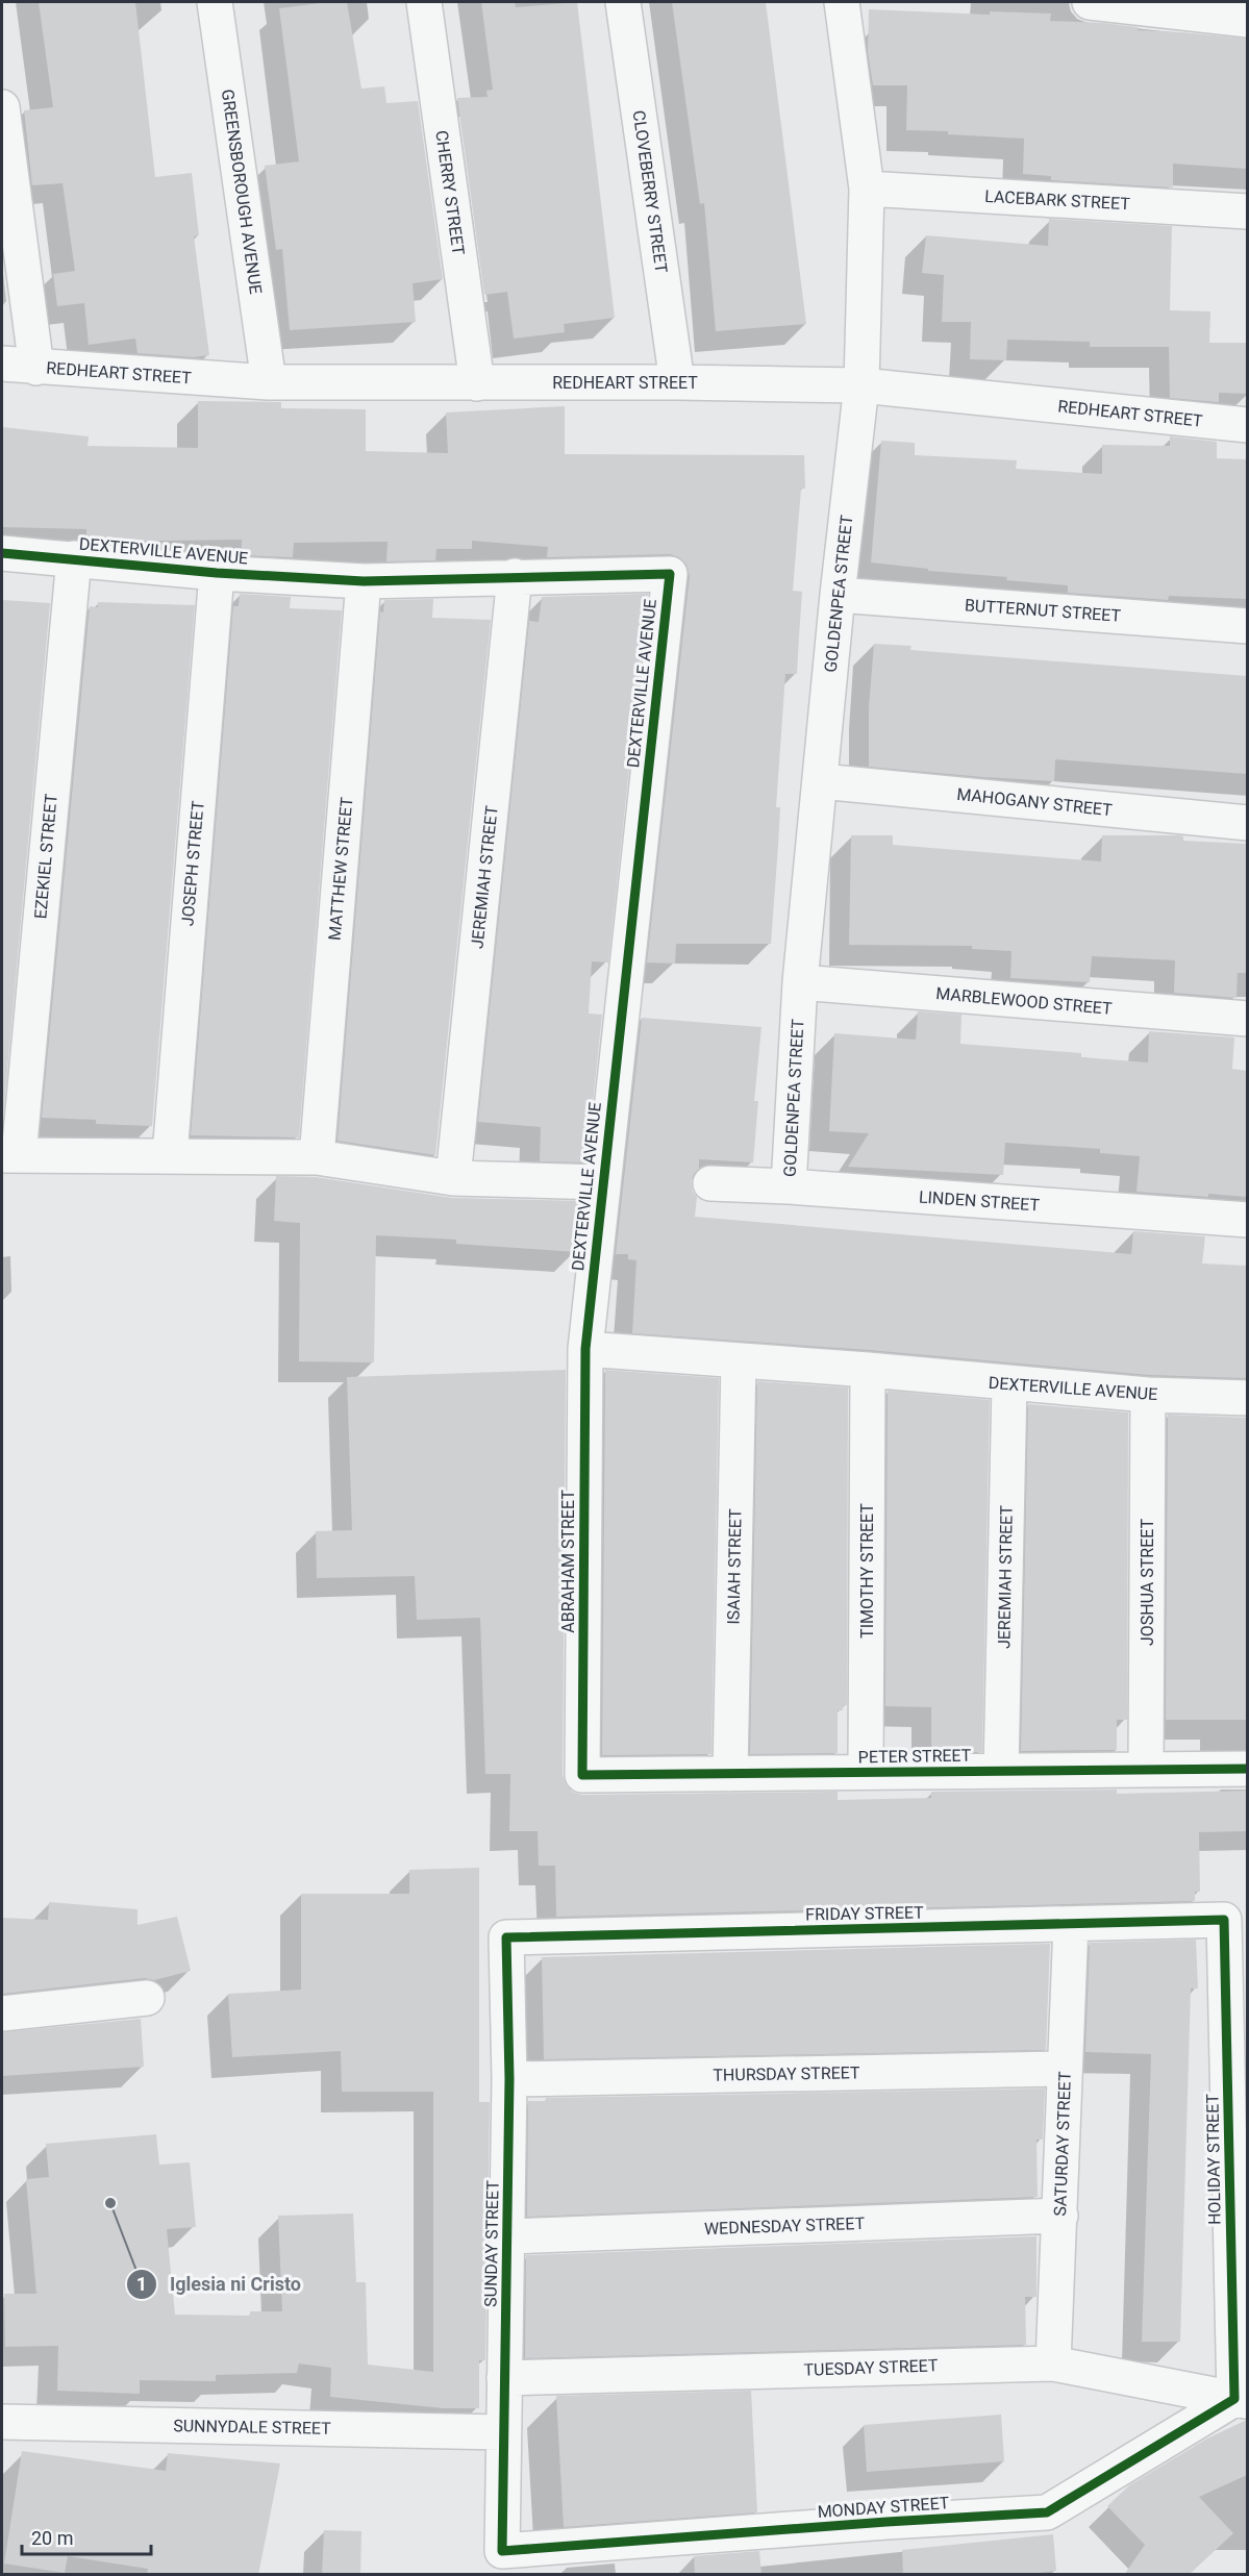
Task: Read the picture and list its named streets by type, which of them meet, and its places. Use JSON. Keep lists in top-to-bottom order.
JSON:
{
  "streets": {
    "street": [
      "GREENSBOROUGH AVENUE",
      "CLOVEBERRY STREET",
      "CHERRY STREET",
      "LACEBARK STREET",
      "REDHEART STREET",
      "DEXTERVILLE AVENUE",
      "GOLDENPEA STREET",
      "BUTTERNUT STREET",
      "MAHOGANY STREET",
      "EZEKIEL STREET",
      "JOSEPH STREET",
      "MATTHEW STREET",
      "JEREMIAH STREET",
      "MARBLEWOOD STREET",
      "LINDEN STREET",
      "ABRAHAM STREET",
      "ISAIAH STREET",
      "TIMOTHY STREET",
      "JOSHUA STREET",
      "PETER STREET",
      "FRIDAY STREET",
      "THURSDAY STREET",
      "SATURDAY STREET",
      "HOLIDAY STREET",
      "WEDNESDAY STREET",
      "SUNDAY STREET",
      "TUESDAY STREET",
      "SUNNYDALE STREET",
      "MONDAY STREET"
    ]
  },
  "crossings": [
    ["GREENSBOROUGH AVENUE", "REDHEART STREET"],
    ["CLOVEBERRY STREET", "REDHEART STREET"],
    ["CHERRY STREET", "REDHEART STREET"],
    ["LACEBARK STREET", "GOLDENPEA STREET"],
    ["REDHEART STREET", "GOLDENPEA STREET"],
    ["DEXTERVILLE AVENUE", "EZEKIEL STREET"],
    ["DEXTERVILLE AVENUE", "JOSEPH STREET"],
    ["DEXTERVILLE AVENUE", "MATTHEW STREET"],
    ["DEXTERVILLE AVENUE", "JEREMIAH STREET"],
    ["DEXTERVILLE AVENUE", "ABRAHAM STREET"],
    ["DEXTERVILLE AVENUE", "ISAIAH STREET"],
    ["DEXTERVILLE AVENUE", "TIMOTHY STREET"],
    ["DEXTERVILLE AVENUE", "JOSHUA STREET"],
    ["GOLDENPEA STREET", "BUTTERNUT STREET"],
    ["GOLDENPEA STREET", "MAHOGANY STREET"],
    ["GOLDENPEA STREET", "MARBLEWOOD STREET"],
    ["GOLDENPEA STREET", "LINDEN STREET"],
    ["JEREMIAH STREET", "PETER STREET"],
    ["ABRAHAM STREET", "PETER STREET"],
    ["ISAIAH STREET", "PETER STREET"],
    ["TIMOTHY STREET", "PETER STREET"],
    ["JOSHUA STREET", "PETER STREET"],
    ["FRIDAY STREET", "SATURDAY STREET"],
    ["FRIDAY STREET", "HOLIDAY STREET"],
    ["FRIDAY STREET", "SUNDAY STREET"],
    ["THURSDAY STREET", "SATURDAY STREET"],
    ["THURSDAY STREET", "SUNDAY STREET"],
    ["SATURDAY STREET", "WEDNESDAY STREET"],
    ["SATURDAY STREET", "TUESDAY STREET"],
    ["HOLIDAY STREET", "TUESDAY STREET"],
    ["HOLIDAY STREET", "MONDAY STREET"],
    ["WEDNESDAY STREET", "SUNDAY STREET"],
    ["SUNDAY STREET", "TUESDAY STREET"],
    ["SUNDAY STREET", "SUNNYDALE STREET"],
    ["SUNDAY STREET", "MONDAY STREET"],
    ["TUESDAY STREET", "MONDAY STREET"]
  ],
  "places": ["Iglesia ni Cristo"],
  "scale_bar": "20 m"
}
